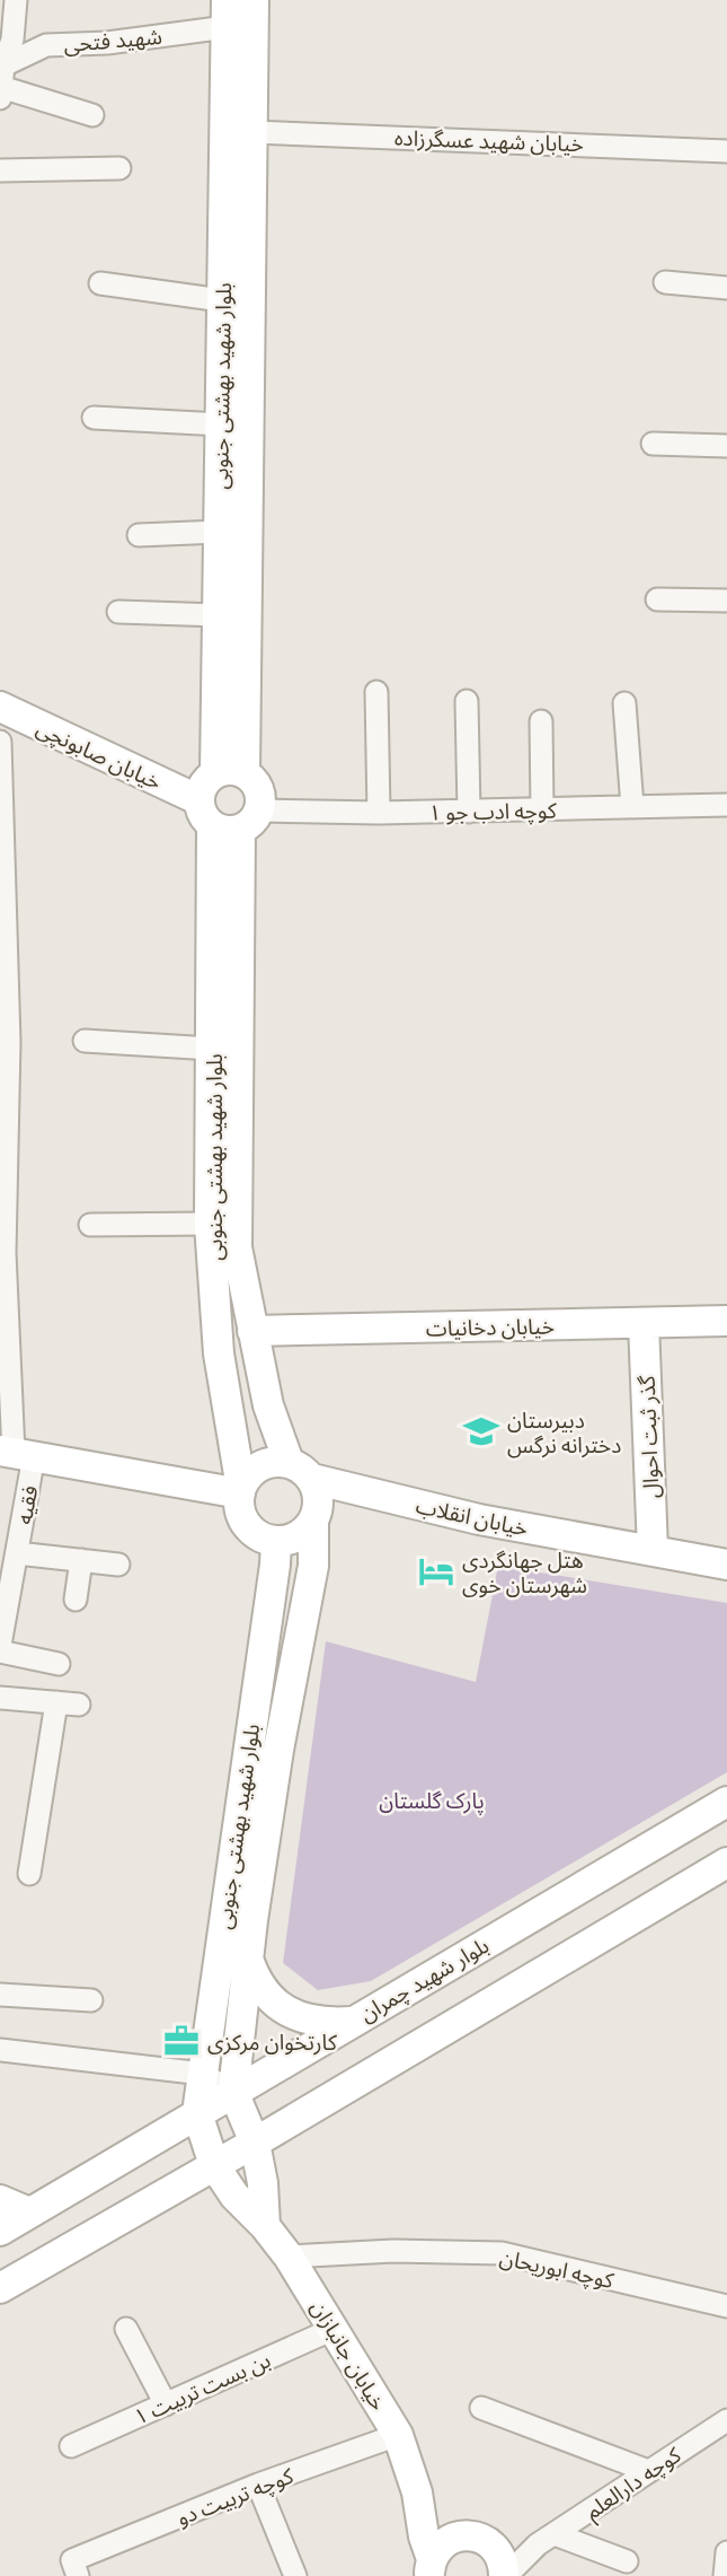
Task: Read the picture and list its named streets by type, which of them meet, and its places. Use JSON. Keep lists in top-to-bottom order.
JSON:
{
  "streets": {
    "main road": [
      "بلوار شهید بهشتی جنوبی",
      "خیابان صابونچی",
      "خیابان دخانیات",
      "گذر ثبت احوال",
      "خیابان انقلاب",
      "بلوار شهید چمران",
      "خیابان جانبازان"
    ],
    "street": [
      "شهید فتحی",
      "خیابان شهید عسگرزاده",
      "کوچه ادب جو ۱",
      "فقیه",
      "کوچه ابوریحان",
      "بن بست تربیت ۱",
      "کوچه دارالعلم",
      "کوچه تربیت دو"
    ]
  },
  "crossings": [
    ["شهید فتحی", "بلوار شهید بهشتی جنوبی"],
    ["خیابان شهید عسگرزاده", "بلوار شهید بهشتی جنوبی"],
    ["بلوار شهید بهشتی جنوبی", "خیابان صابونچی"],
    ["بلوار شهید بهشتی جنوبی", "کوچه ادب جو ۱"],
    ["بلوار شهید بهشتی جنوبی", "خیابان دخانیات"],
    ["بلوار شهید بهشتی جنوبی", "خیابان انقلاب"],
    ["بلوار شهید بهشتی جنوبی", "بلوار شهید چمران"],
    ["بلوار شهید بهشتی جنوبی", "خیابان جانبازان"],
    ["خیابان صابونچی", "کوچه ادب جو ۱"],
    ["خیابان دخانیات", "گذر ثبت احوال"],
    ["گذر ثبت احوال", "خیابان انقلاب"],
    ["بلوار شهید چمران", "خیابان جانبازان"],
    ["کوچه ابوریحان", "خیابان جانبازان"],
    ["خیابان جانبازان", "بن بست تربیت ۱"],
    ["خیابان جانبازان", "کوچه تربیت دو"]
  ],
  "parks": ["پارک گلستان"],
  "places": {
    "school or university": ["دبیرستان دخترانه نرگس"],
    "hotel": ["هتل جهانگردی شهرستان خوی"],
    "office": ["کارتخوان مرکزی"]
  }
}
